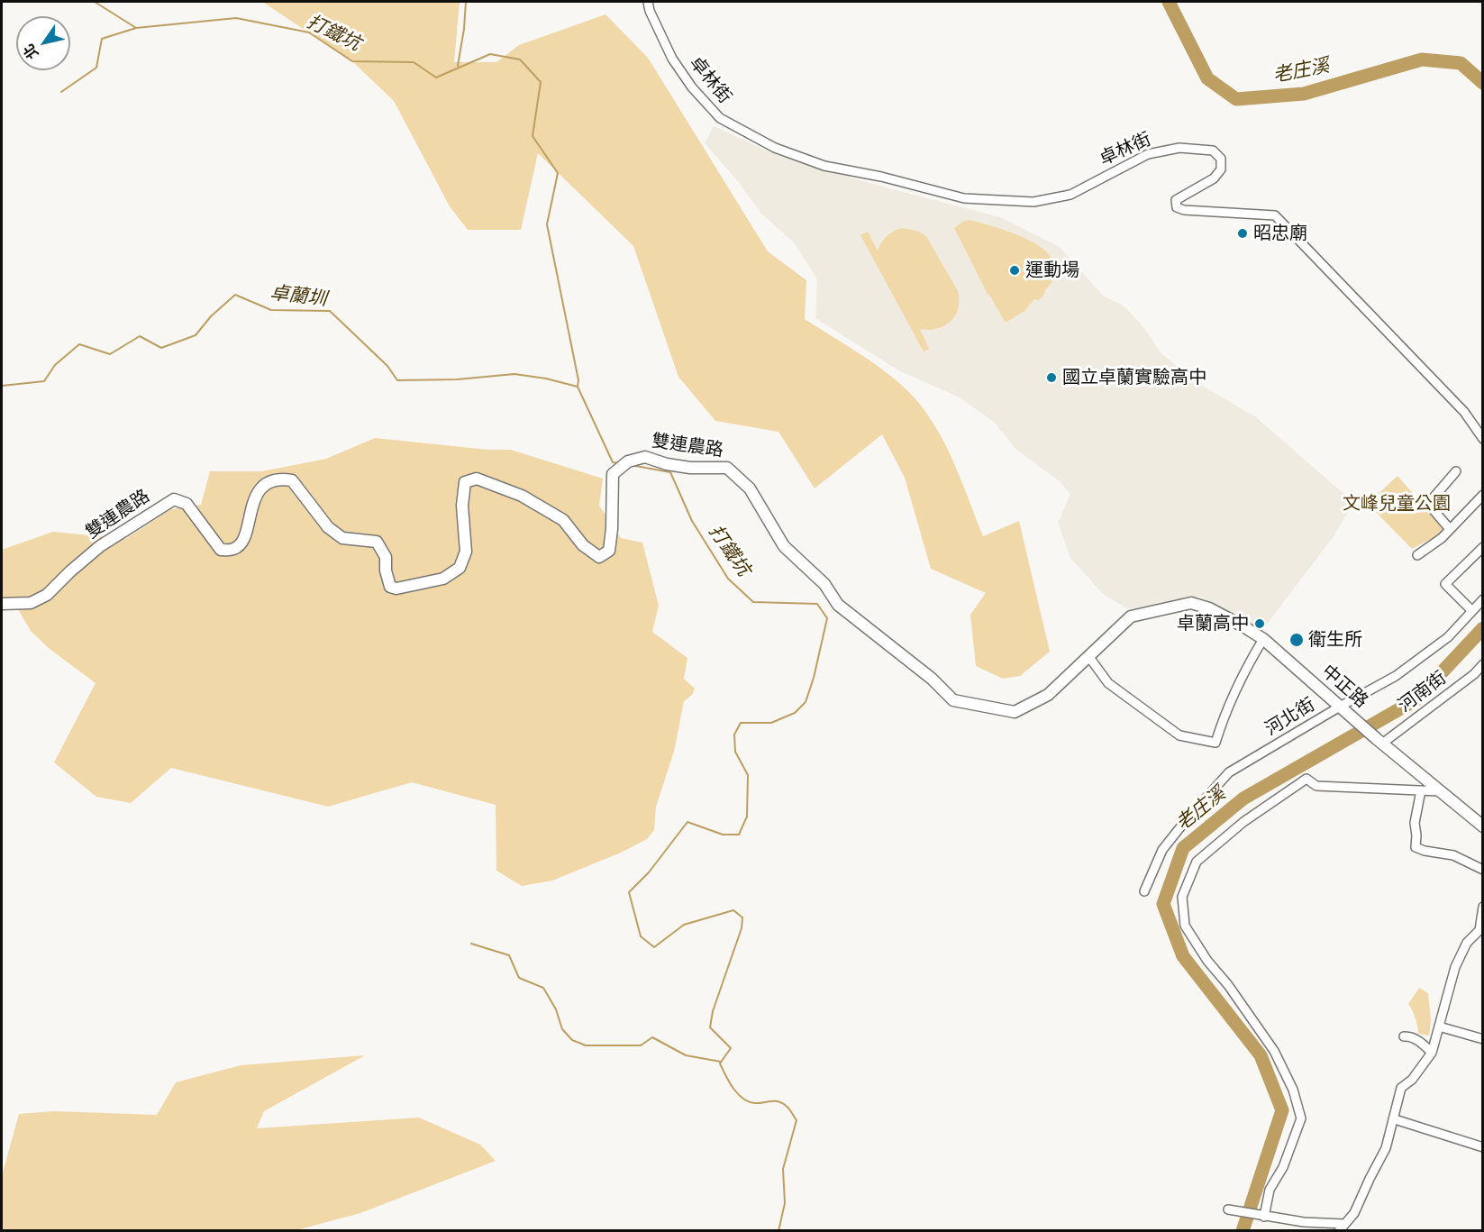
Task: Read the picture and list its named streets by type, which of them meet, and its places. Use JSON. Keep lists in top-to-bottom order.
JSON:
{
  "streets": {
    "street": [
      "卓林街",
      "雙連農路",
      "中正路",
      "河南街",
      "河北街"
    ]
  },
  "crossings": [
    ["雙連農路", "中正路"],
    ["中正路", "河南街"],
    ["中正路", "河北街"]
  ],
  "water": ["打鐵坑", "老庄溪", "卓蘭圳"],
  "parks": ["文峰兒童公園"],
  "places": [
    "昭忠廟",
    "運動場",
    "國立卓蘭實驗高中",
    "卓蘭高中",
    "衛生所"
  ],
  "north": "bottom left"
}
